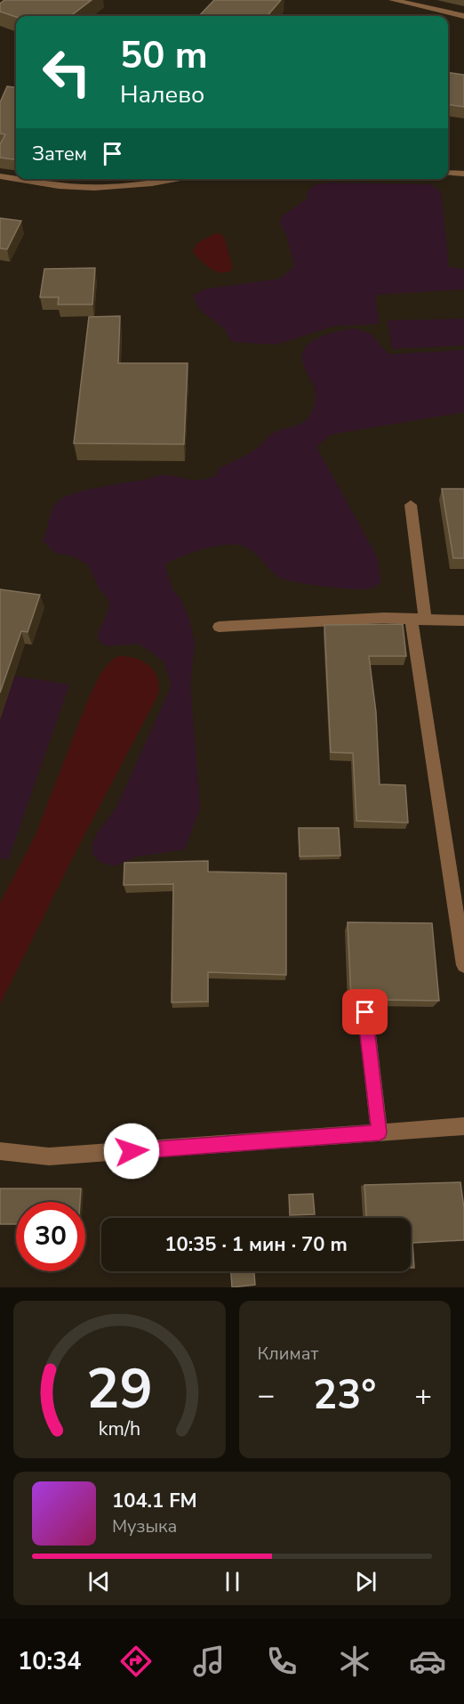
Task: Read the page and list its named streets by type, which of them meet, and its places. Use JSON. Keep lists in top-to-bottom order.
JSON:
{
  "page": {
    "turn": ["50 m", "Налево"],
    "then": "Затем",
    "limit": "30",
    "trip": "10:35 · 1 мин · 70 m",
    "tile": "Климат",
    "heat": ["−", "23°", "+"],
    "song": ["104.1 FM", "Музыка"],
    "tabs": "10:34",
    "gauge": ["29", "km/h"]
  }
}
